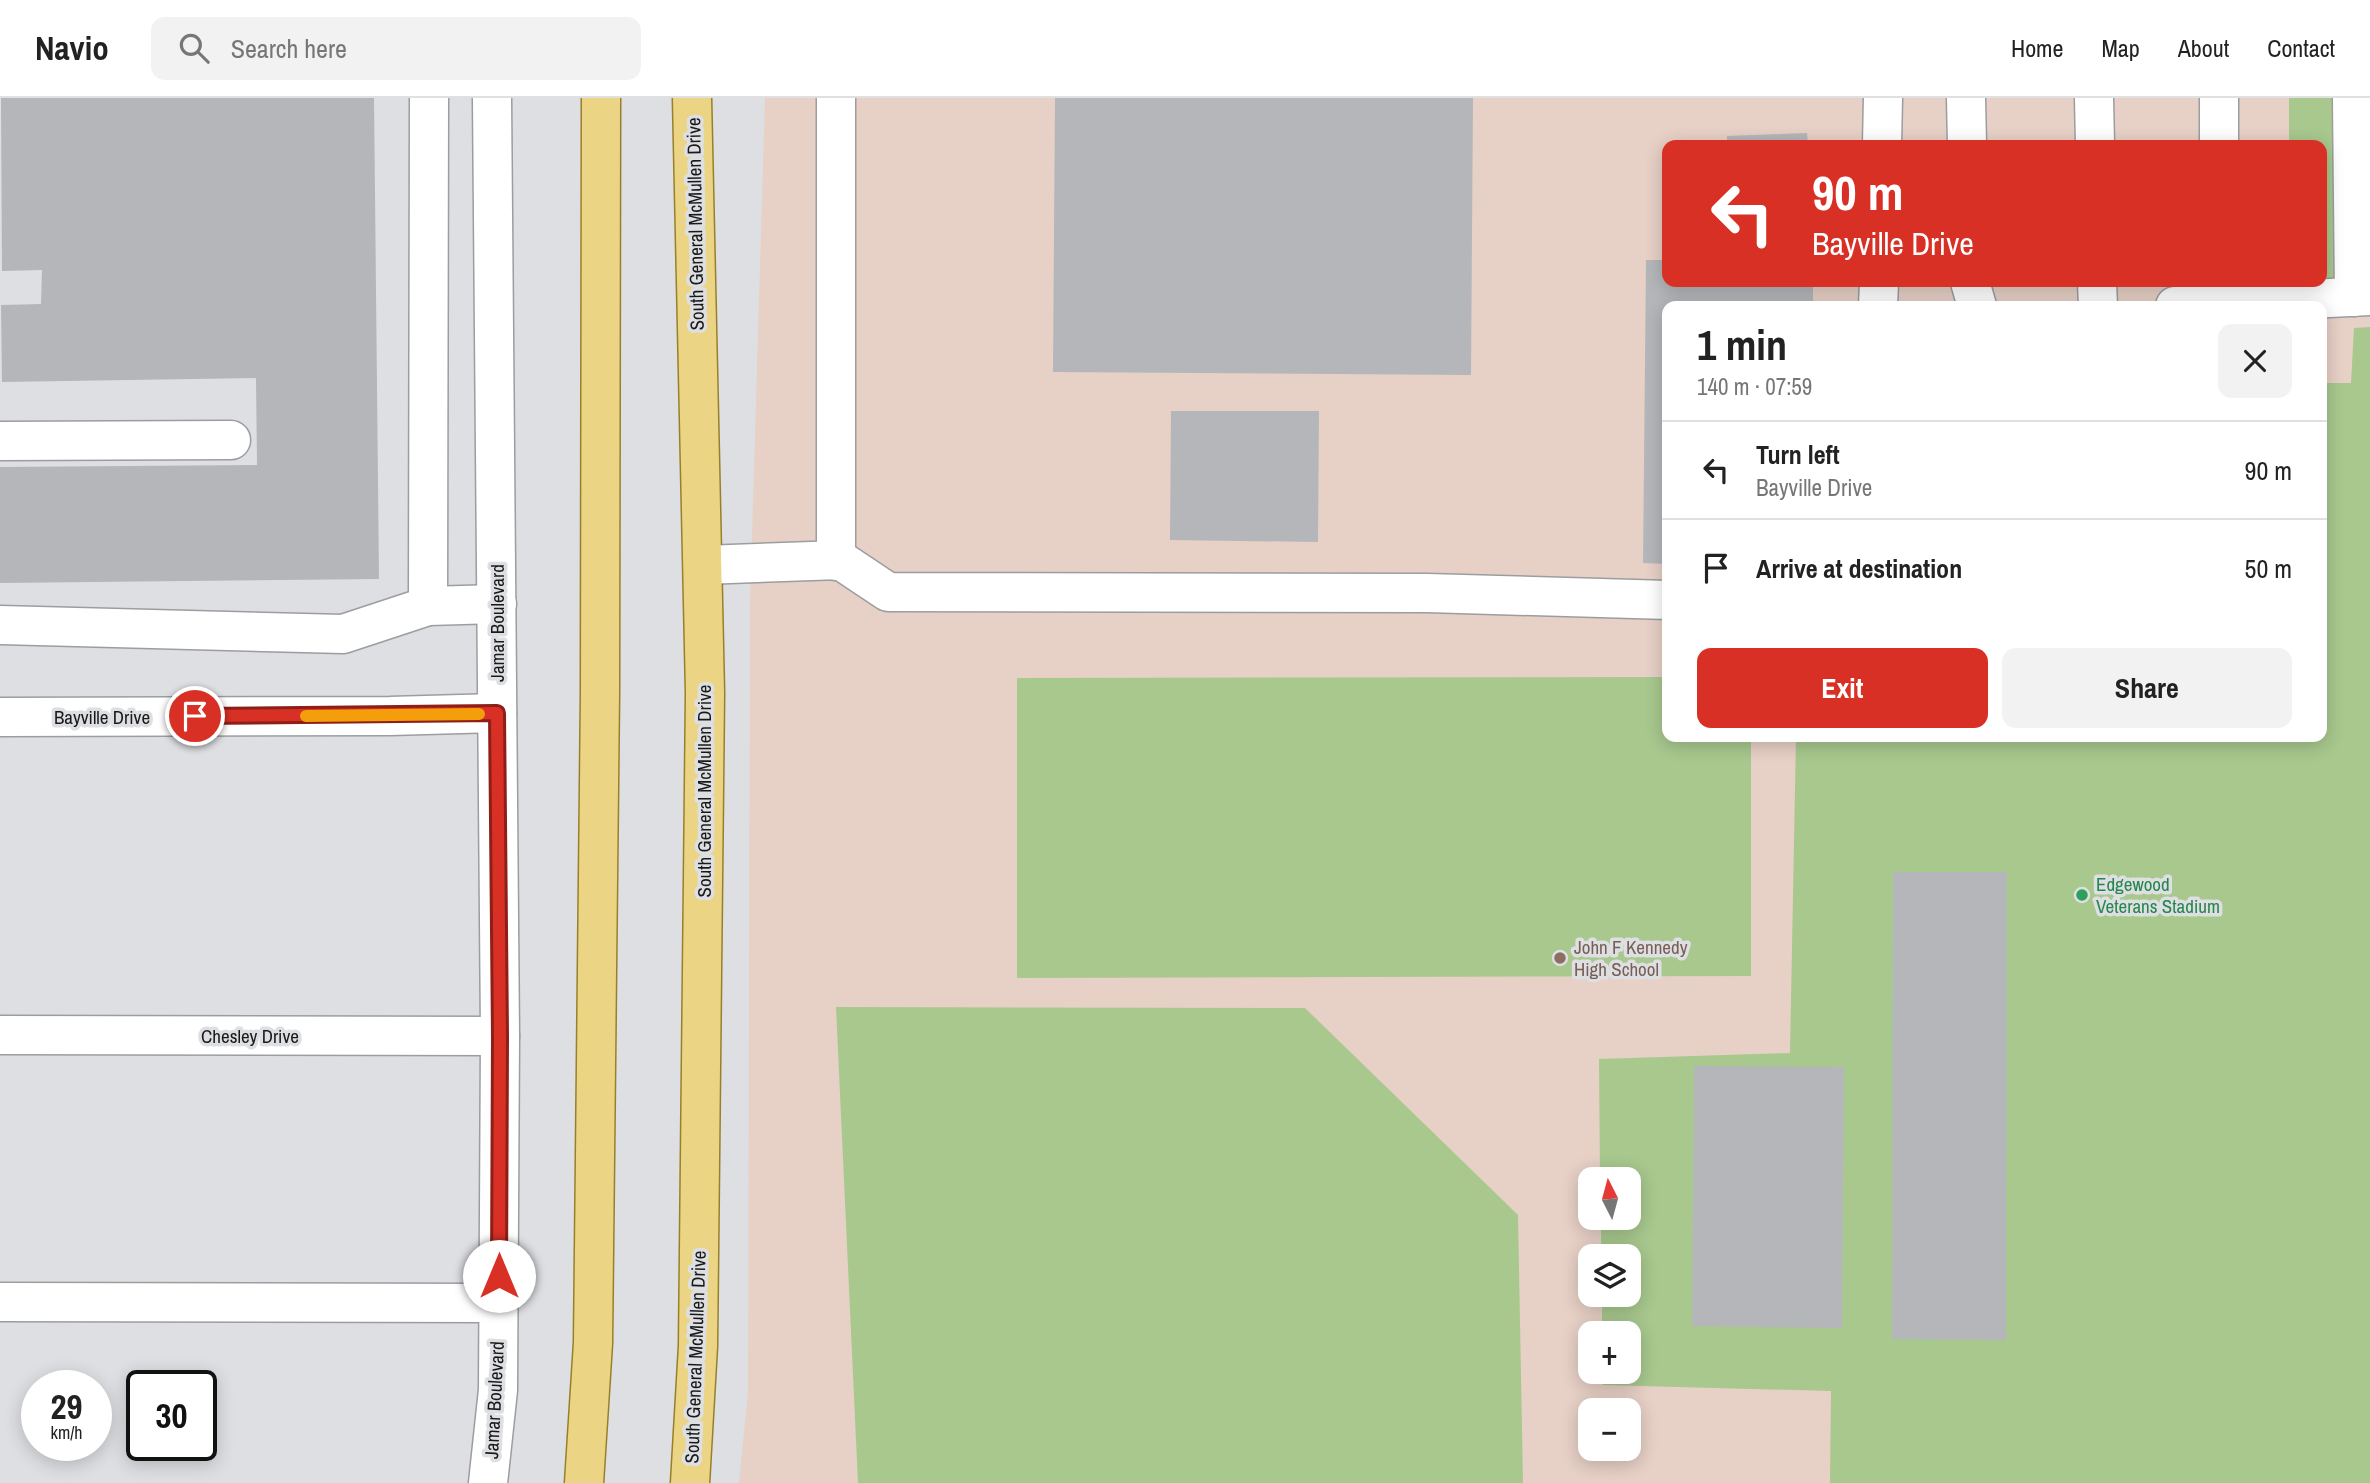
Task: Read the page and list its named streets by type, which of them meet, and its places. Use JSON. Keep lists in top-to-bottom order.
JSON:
{
  "streets": {
    "main road": ["South General McMullen Drive"],
    "street": ["Jamar Boulevard", "Bayville Drive", "Chesley Drive"]
  },
  "crossings": [
    ["Jamar Boulevard", "Bayville Drive"],
    ["Jamar Boulevard", "Chesley Drive"]
  ],
  "places": ["Edgewood Veterans Stadium", "John F Kennedy High School"],
  "north": "top",
  "page": {
    "header": "Navio",
    "search": "Search here",
    "nav": [
      "Home",
      "Map",
      "About",
      "Contact"
    ],
    "turn": ["90 m", "Bayville Drive"],
    "heading": ["1 min", "140 m · 07:59"],
    "list": [
      {
        "name": "Turn left",
        "note": "Bayville Drive",
        "value": "90 m"
      },
      {
        "name": "Arrive at destination",
        "value": "50 m"
      }
    ],
    "buttons": ["Exit", "Share"],
    "map_buttons": ["+", "−"],
    "speed": "29 km/h",
    "limit": "30"
  }
}
